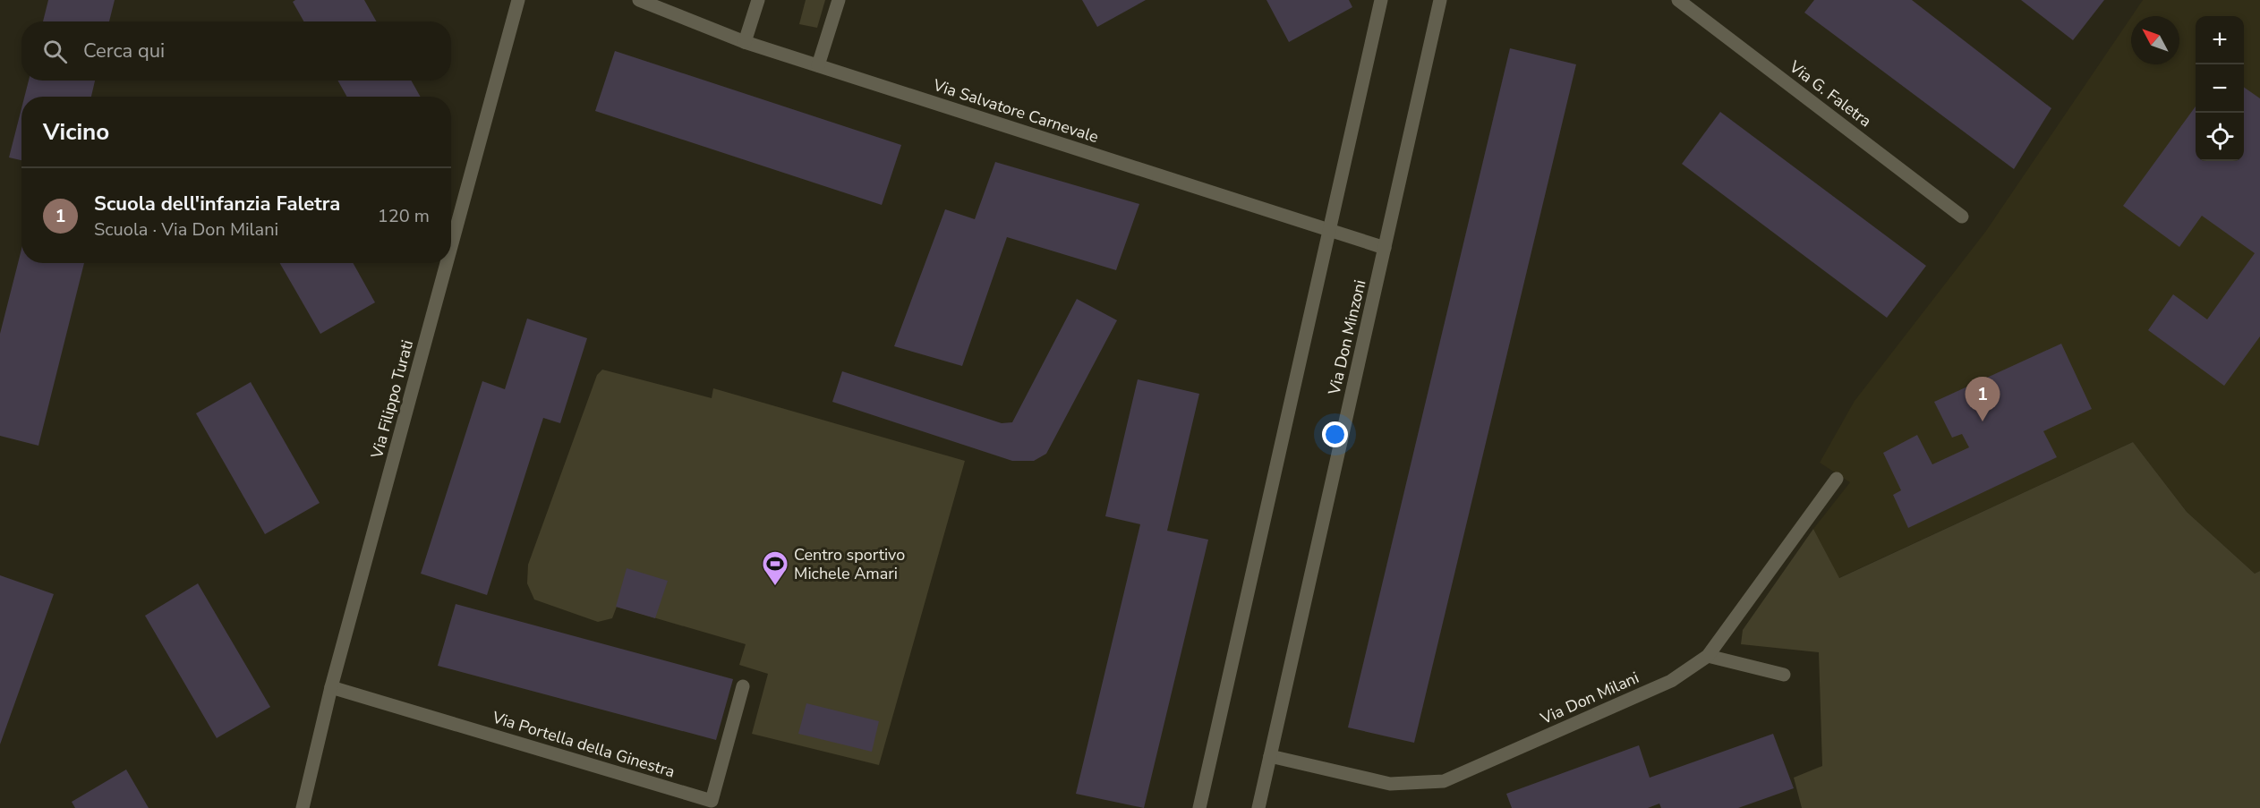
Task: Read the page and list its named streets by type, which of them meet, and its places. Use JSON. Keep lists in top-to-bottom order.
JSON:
{
  "streets": {
    "street": [
      "Via G. Faletra",
      "Via Salvatore Carnevale",
      "Via Don Minzoni",
      "Via Filippo Turati",
      "Via Don Milani",
      "Via Portella della Ginestra"
    ]
  },
  "crossings": [
    ["Via Salvatore Carnevale", "Via Don Minzoni"],
    ["Via Don Minzoni", "Via Don Milani"],
    ["Via Filippo Turati", "Via Portella della Ginestra"]
  ],
  "places": {
    "sports": ["Centro sportivo Michele Amari"]
  },
  "north": "top left",
  "page": {
    "map_buttons": ["+", "−"],
    "search": "Cerca qui",
    "heading": "Vicino",
    "list": [
      {
        "mark": "1",
        "name": "Scuola dell'infanzia Faletra",
        "note": "Scuola · Via Don Milani",
        "value": "120 m"
      }
    ],
    "pins": "1"
  }
}
